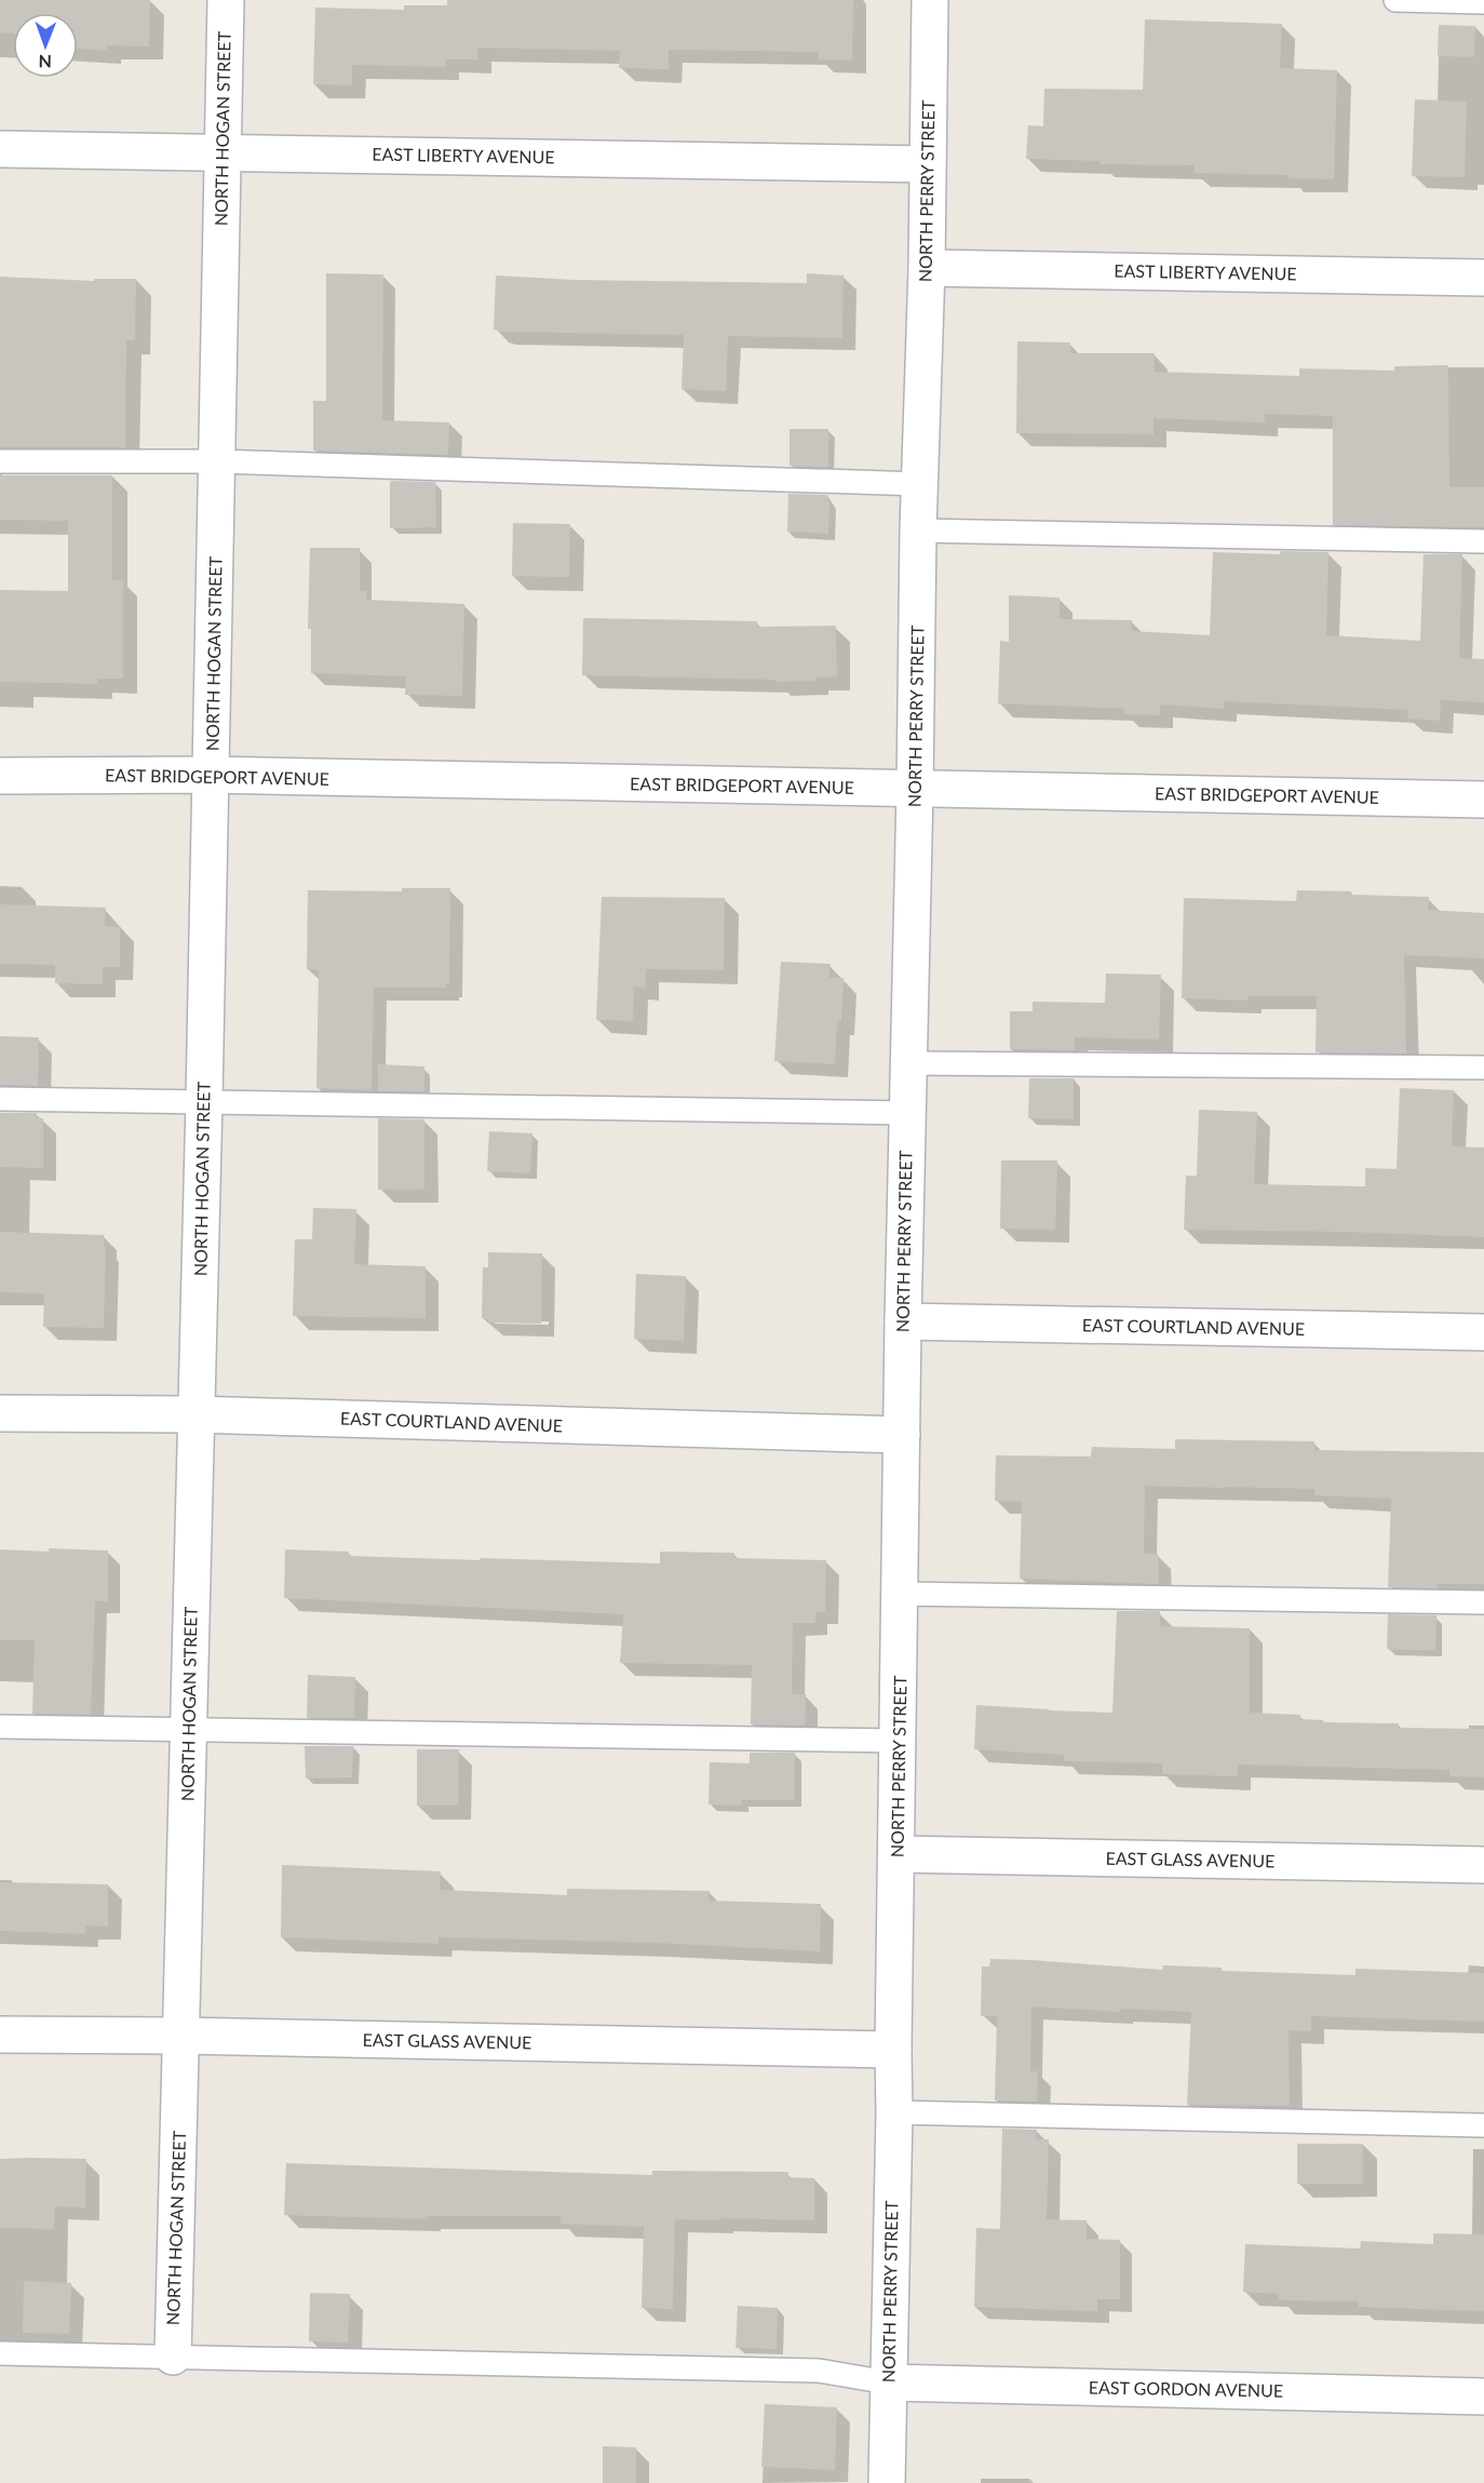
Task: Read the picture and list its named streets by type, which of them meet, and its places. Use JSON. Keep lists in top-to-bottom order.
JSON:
{
  "streets": {
    "street": [
      "NORTH HOGAN STREET",
      "EAST LIBERTY AVENUE",
      "NORTH PERRY STREET",
      "EAST BRIDGEPORT AVENUE",
      "EAST COURTLAND AVENUE",
      "EAST GLASS AVENUE",
      "EAST GORDON AVENUE"
    ]
  },
  "crossings": [
    ["NORTH HOGAN STREET", "EAST LIBERTY AVENUE"],
    ["NORTH HOGAN STREET", "EAST BRIDGEPORT AVENUE"],
    ["NORTH HOGAN STREET", "EAST COURTLAND AVENUE"],
    ["NORTH HOGAN STREET", "EAST GLASS AVENUE"],
    ["EAST LIBERTY AVENUE", "NORTH PERRY STREET"],
    ["NORTH PERRY STREET", "EAST BRIDGEPORT AVENUE"],
    ["NORTH PERRY STREET", "EAST COURTLAND AVENUE"],
    ["NORTH PERRY STREET", "EAST GLASS AVENUE"],
    ["NORTH PERRY STREET", "EAST GORDON AVENUE"]
  ],
  "north": "bottom"
}
